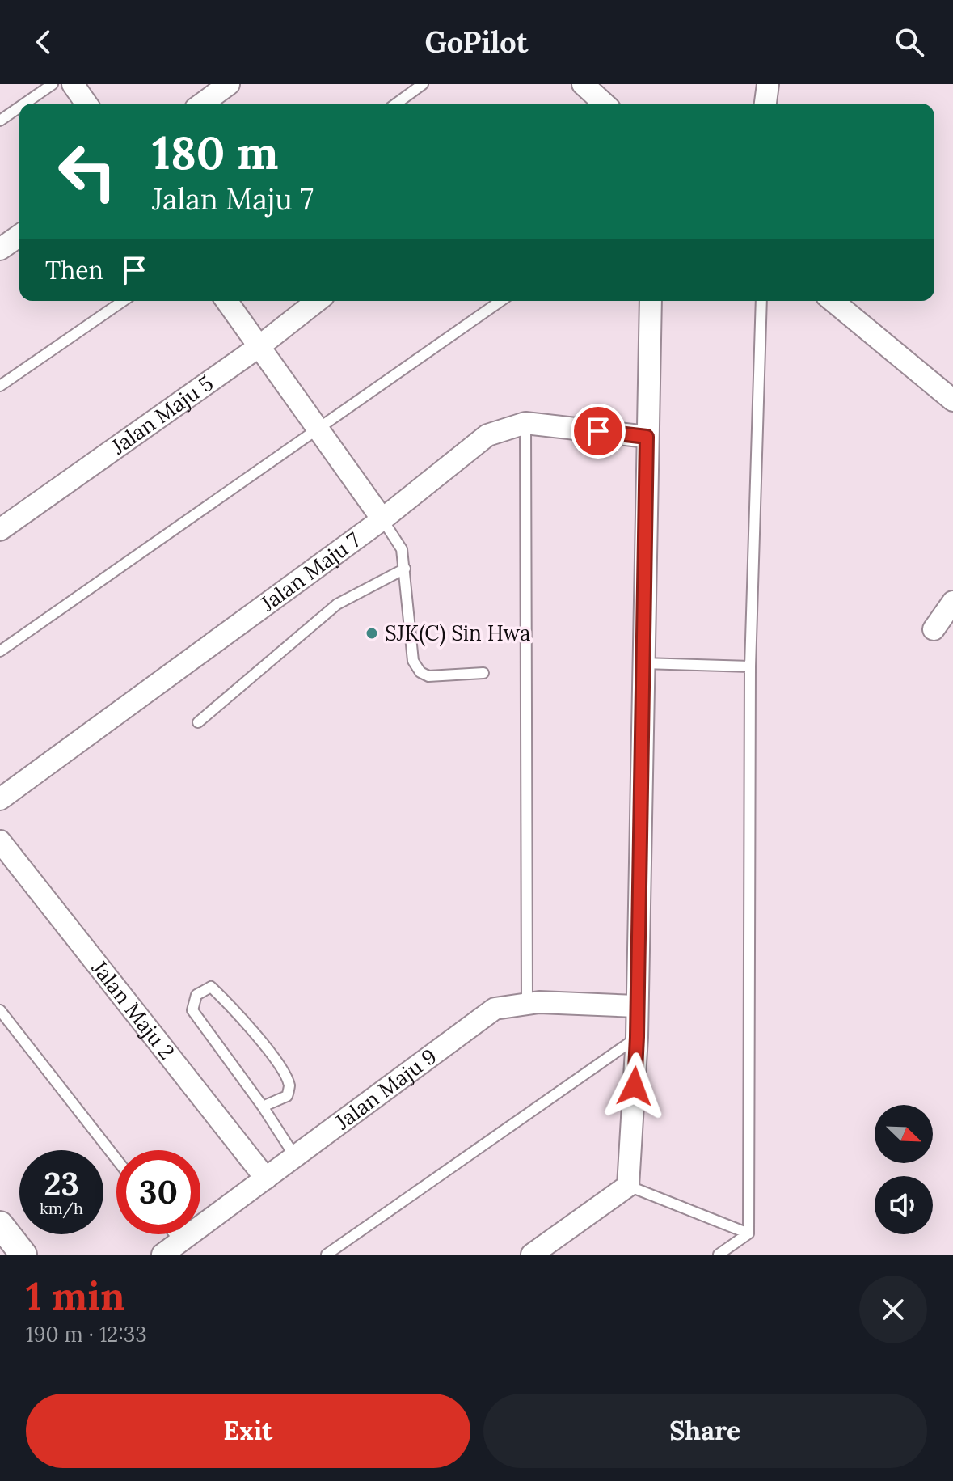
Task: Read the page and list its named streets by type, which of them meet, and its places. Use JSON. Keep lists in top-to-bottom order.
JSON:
{
  "streets": {
    "street": [
      "Jalan Maju 5",
      "Jalan Maju 7",
      "Jalan Maju 2",
      "Jalan Maju 9"
    ]
  },
  "crossings": [
    ["Jalan Maju 2", "Jalan Maju 9"]
  ],
  "places": ["SJK(C) Sin Hwa"],
  "north": "bottom right",
  "page": {
    "header": "GoPilot",
    "turn": ["180 m", "Jalan Maju 7"],
    "then": "Then",
    "speed": "23 km/h",
    "limit": "30",
    "heading": ["1 min", "190 m · 12:33"],
    "buttons": ["Exit", "Share"]
  }
}
